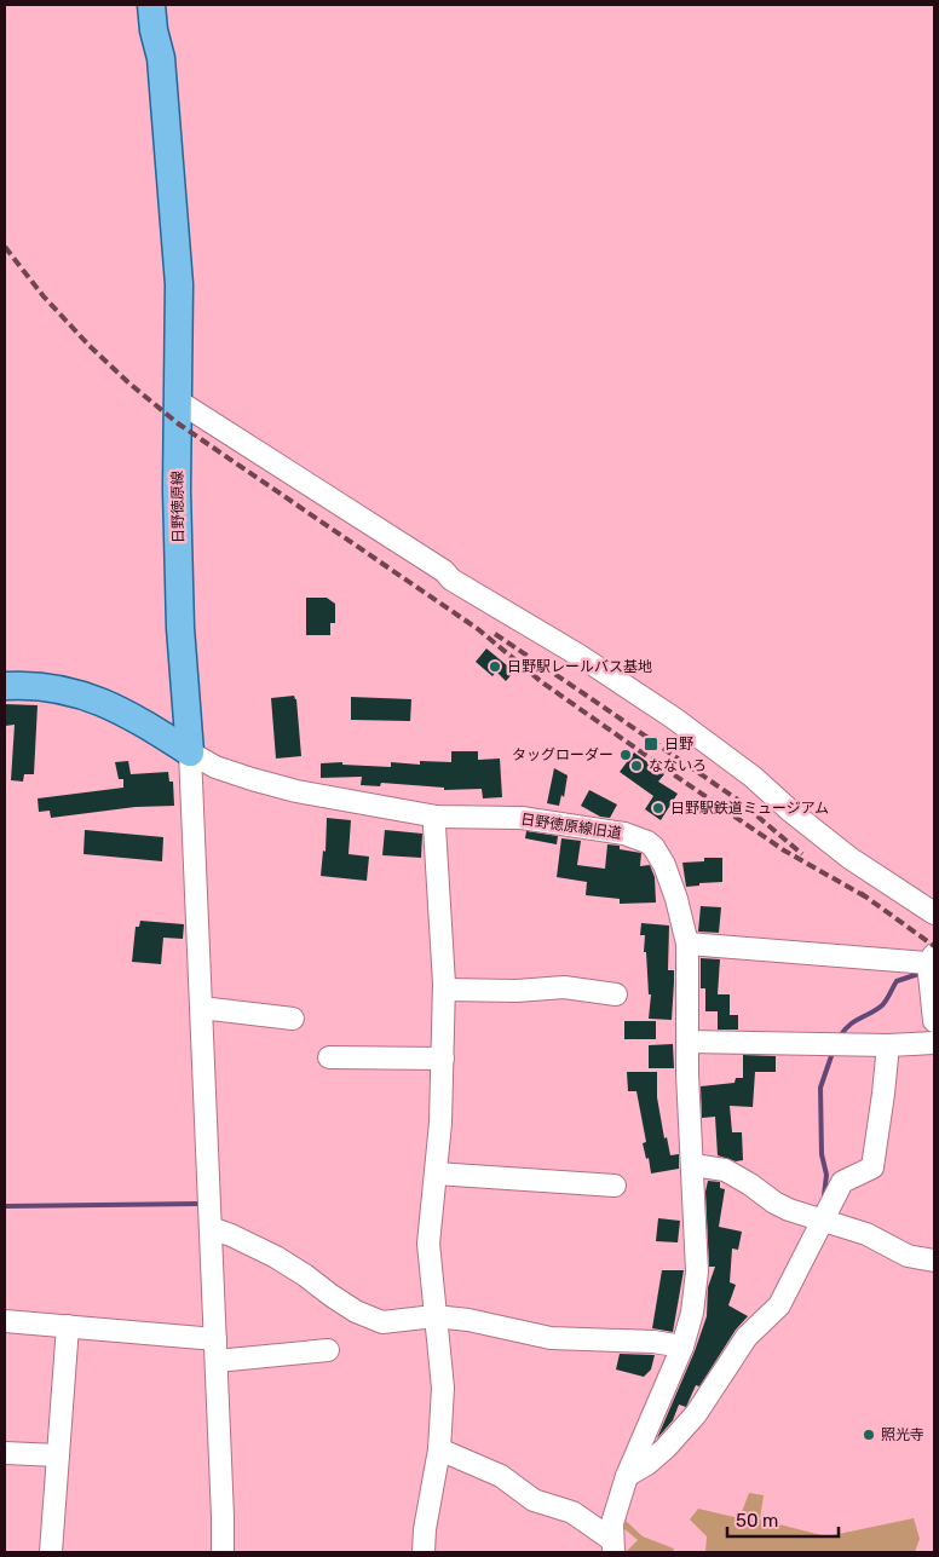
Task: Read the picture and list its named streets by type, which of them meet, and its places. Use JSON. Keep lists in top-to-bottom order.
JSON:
{
  "streets": {
    "main road": ["日野徳原線"],
    "street": ["日野徳原線旧道"]
  },
  "crossings": [
    ["日野徳原線", "日野徳原線旧道"]
  ],
  "places": {
    "other": [
      "日野駅レールバス基地",
      "タッグローダー",
      "なないろ",
      "日野駅鉄道ミュージアム",
      "照光寺"
    ],
    "transit": ["日野"]
  },
  "scale_bar": "50 m"
}
